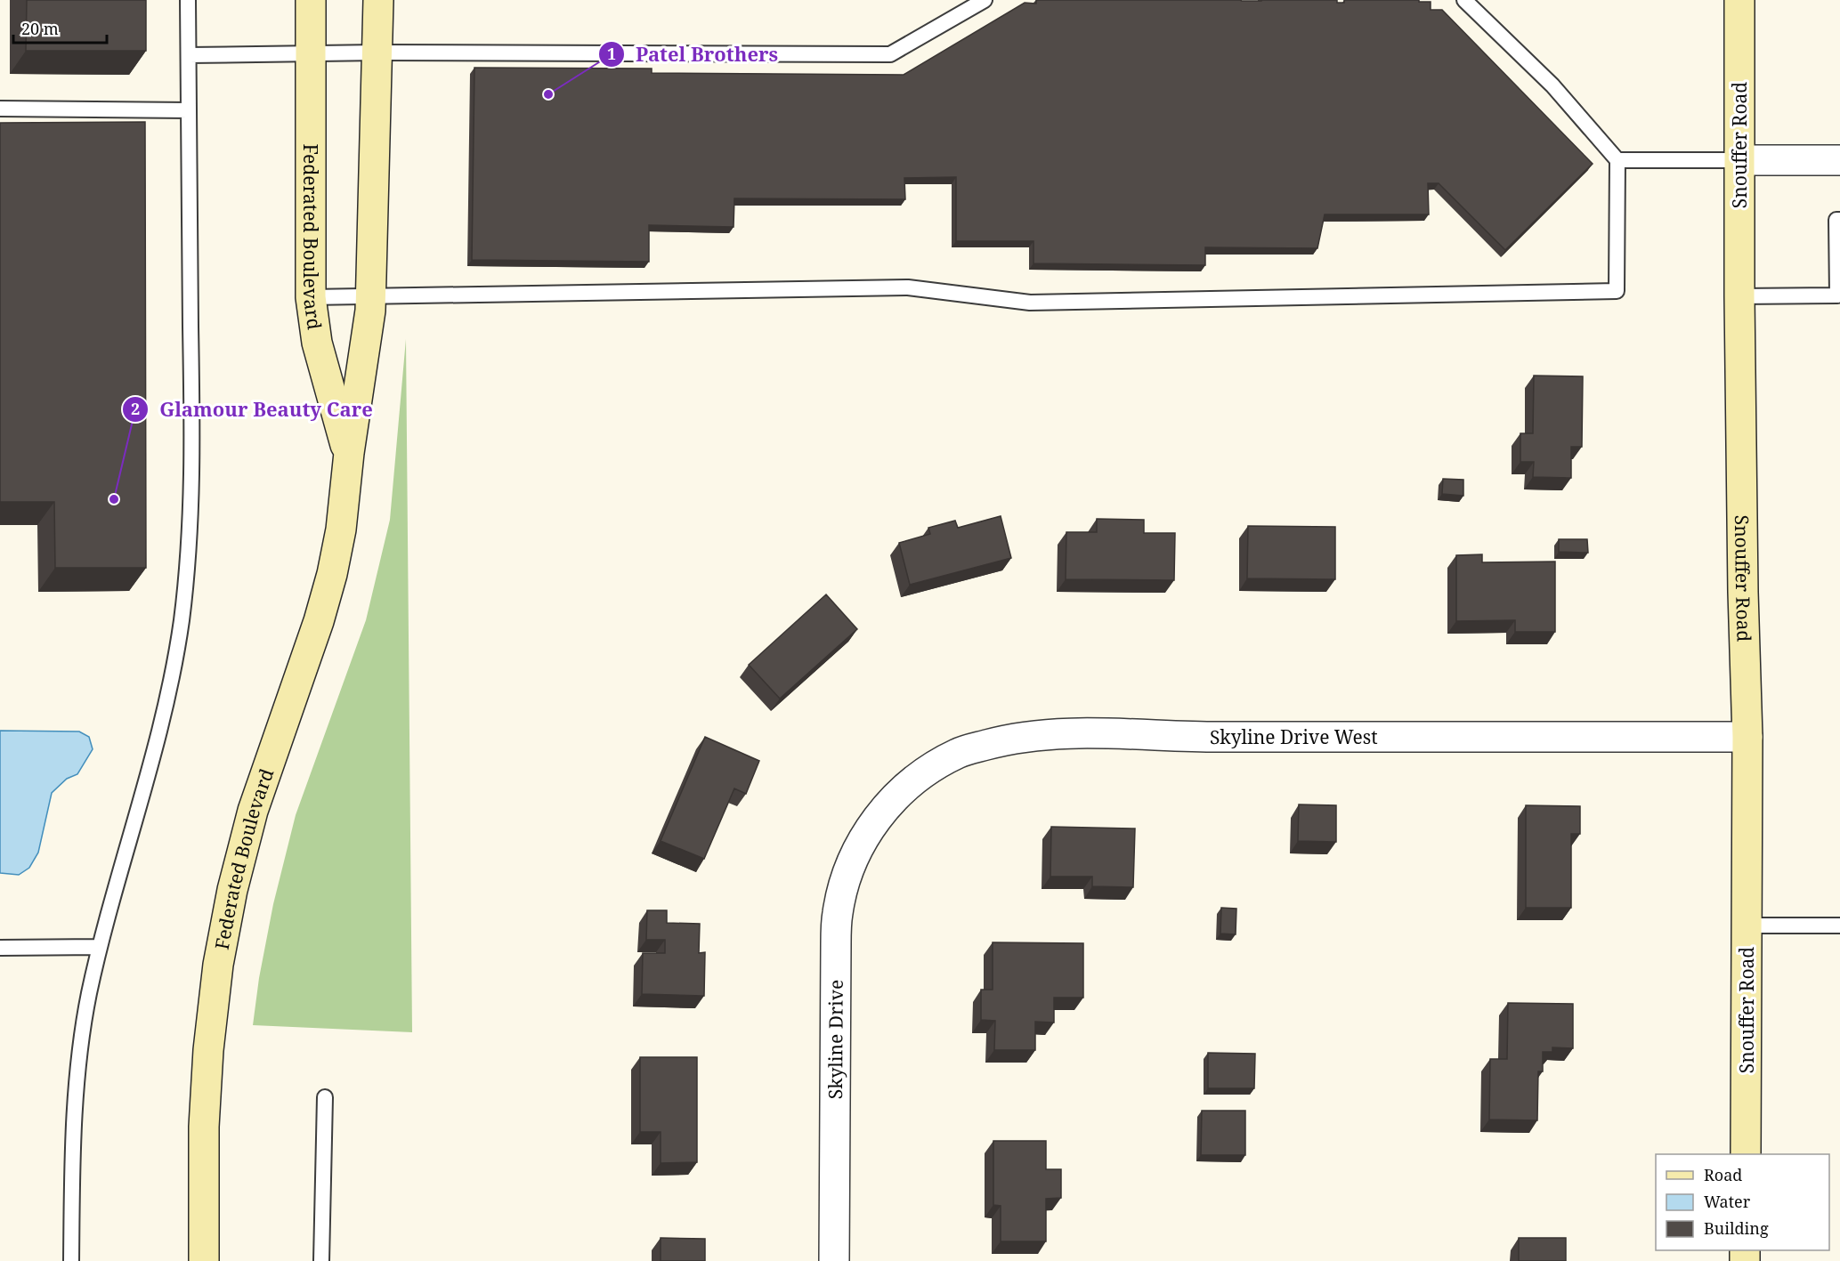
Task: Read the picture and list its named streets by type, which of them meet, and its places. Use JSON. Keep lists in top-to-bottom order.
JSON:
{
  "streets": {
    "main road": ["Snouffer Road", "Federated Boulevard"],
    "street": ["Skyline Drive West", "Skyline Drive"]
  },
  "crossings": [
    ["Snouffer Road", "Skyline Drive West"],
    ["Skyline Drive West", "Skyline Drive"]
  ],
  "places": ["Patel Brothers", "Glamour Beauty Care"],
  "legend": ["Road", "Water", "Building"],
  "scale_bar": "20 m"
}
